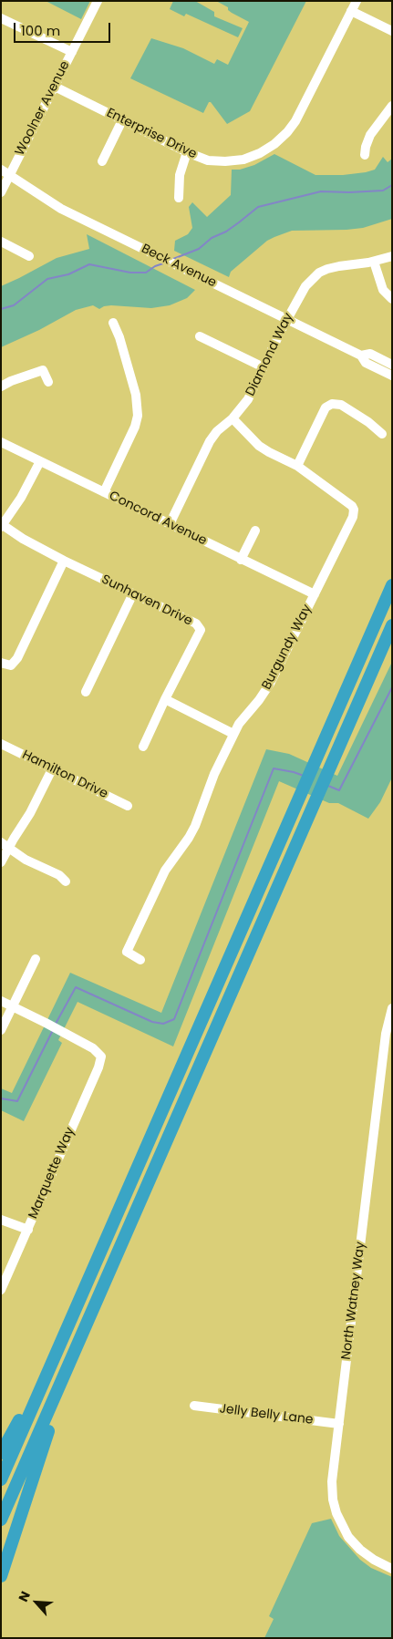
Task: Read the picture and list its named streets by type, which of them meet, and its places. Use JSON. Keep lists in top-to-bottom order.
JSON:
{
  "streets": {
    "street": [
      "Woolner Avenue",
      "Enterprise Drive",
      "Beck Avenue",
      "Diamond Way",
      "Concord Avenue",
      "Sunhaven Drive",
      "Burgundy Way",
      "Hamilton Drive",
      "Marquette Way",
      "North Watney Way",
      "Jelly Belly Lane"
    ]
  },
  "crossings": [
    ["Woolner Avenue", "Enterprise Drive"],
    ["Woolner Avenue", "Beck Avenue"],
    ["Beck Avenue", "Diamond Way"],
    ["Diamond Way", "Concord Avenue"],
    ["Diamond Way", "Burgundy Way"],
    ["Concord Avenue", "Burgundy Way"],
    ["North Watney Way", "Jelly Belly Lane"]
  ],
  "scale_bar": "100 m",
  "north": "top left"
}
